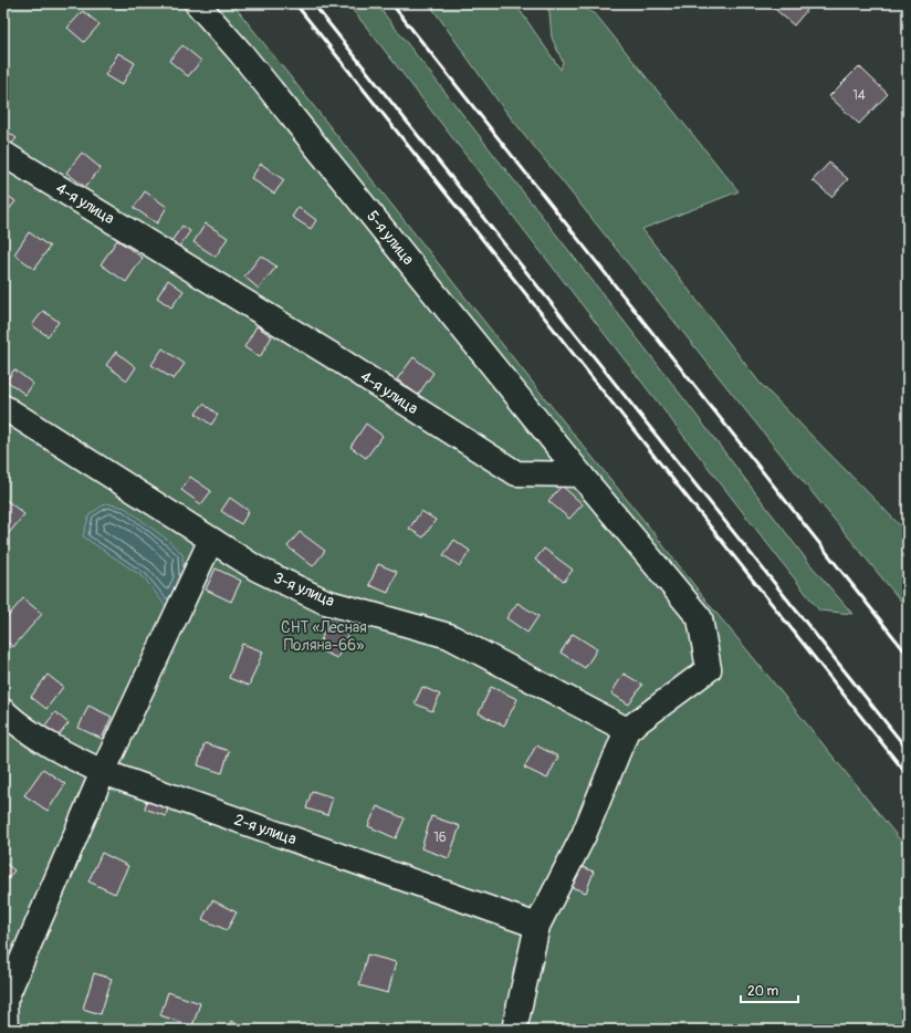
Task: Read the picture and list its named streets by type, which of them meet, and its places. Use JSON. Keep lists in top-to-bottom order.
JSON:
{
  "streets": {
    "street": [
      "4-я улица",
      "5-я улица",
      "3-я улица",
      "2-я улица"
    ]
  },
  "crossings": [
    ["4-я улица", "5-я улица"]
  ],
  "parks": ["СНТ «Лесная Поляна-66»"],
  "house_numbers": ["14", "16"],
  "scale_bar": "20 m"
}
